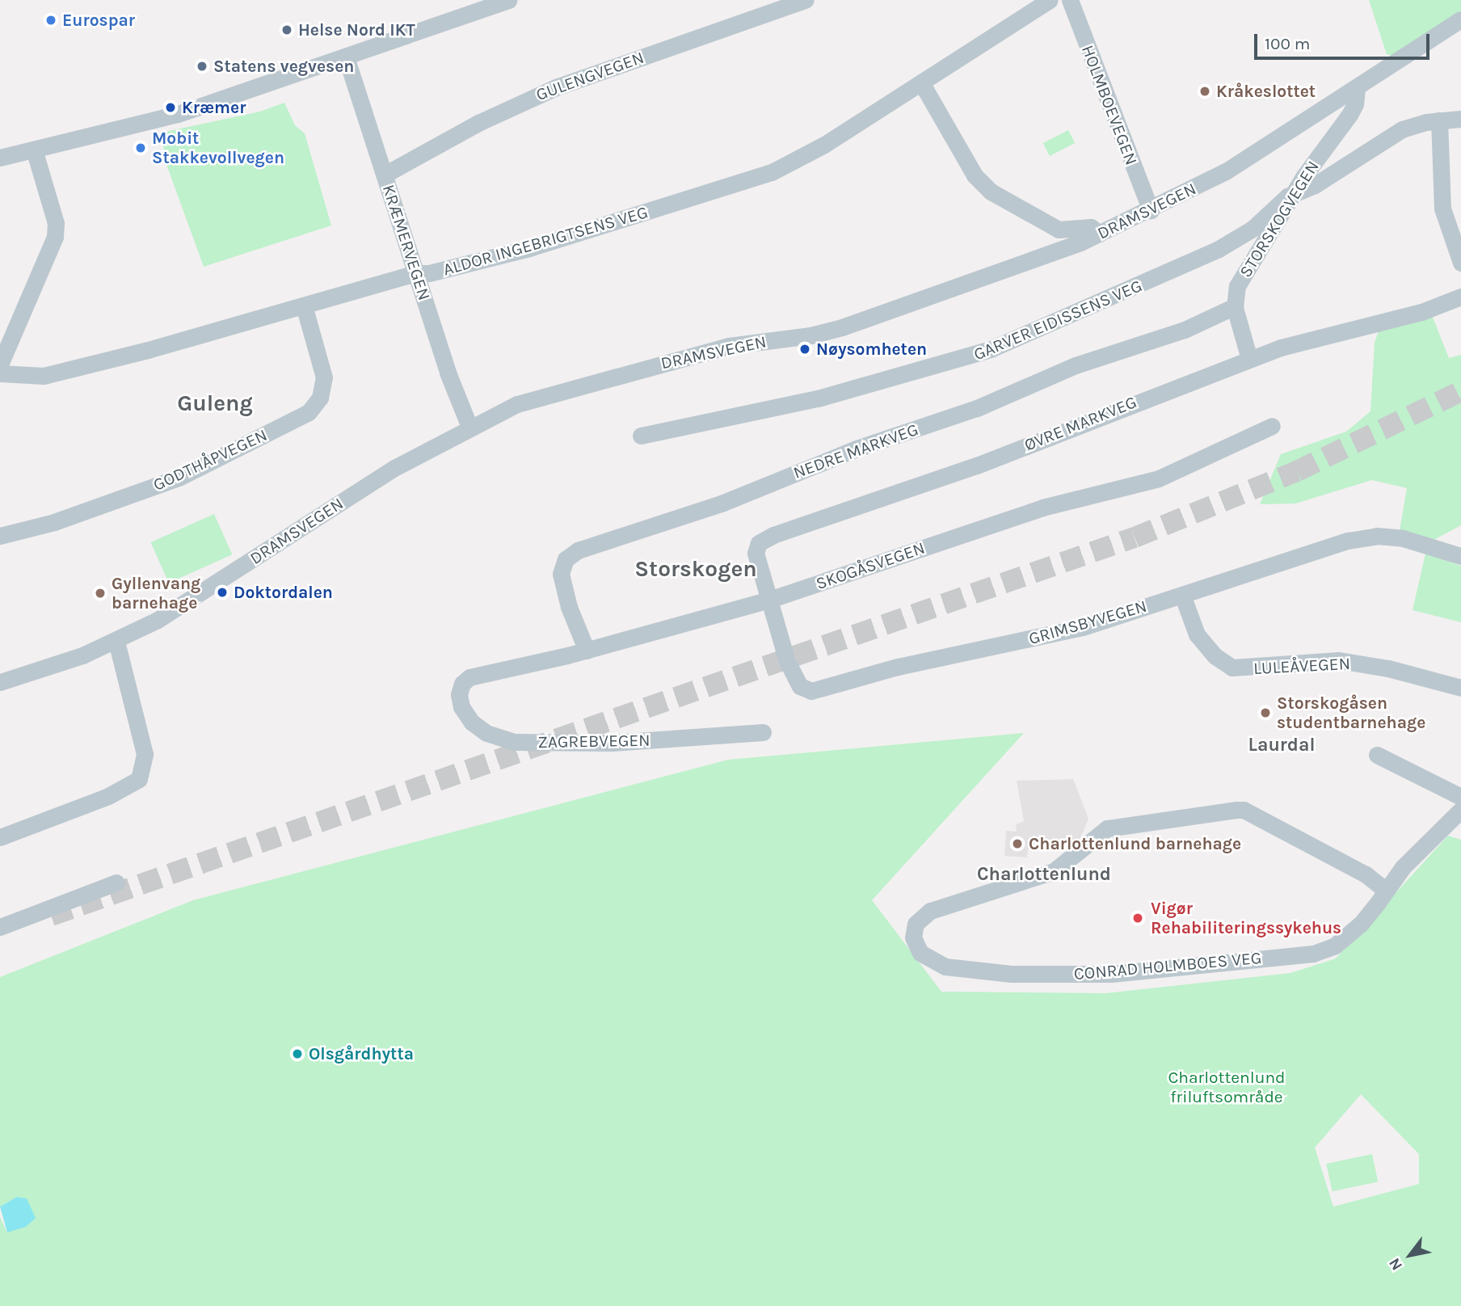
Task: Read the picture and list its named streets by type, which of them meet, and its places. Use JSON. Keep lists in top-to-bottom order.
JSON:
{
  "streets": {
    "street": [
      "GULENGVEGEN",
      "HOLMBOEVEGEN",
      "DRAMSVEGEN",
      "STORSKOGVEGEN",
      "ALDOR INGEBRIGTSENS VEG",
      "KRÆMERVEGEN",
      "GARVER EIDISSENS VEG",
      "ØVRE MARKVEG",
      "NEDRE MARKVEG",
      "GODTHÅPVEGEN",
      "SKOGÅSVEGEN",
      "GRIMSBYVEGEN",
      "LULEÅVEGEN",
      "ZAGREBVEGEN",
      "CONRAD HOLMBOES VEG"
    ]
  },
  "crossings": [
    ["GULENGVEGEN", "KRÆMERVEGEN"],
    ["HOLMBOEVEGEN", "DRAMSVEGEN"],
    ["DRAMSVEGEN", "STORSKOGVEGEN"],
    ["DRAMSVEGEN", "KRÆMERVEGEN"],
    ["STORSKOGVEGEN", "GARVER EIDISSENS VEG"],
    ["STORSKOGVEGEN", "ØVRE MARKVEG"],
    ["STORSKOGVEGEN", "NEDRE MARKVEG"],
    ["ALDOR INGEBRIGTSENS VEG", "KRÆMERVEGEN"],
    ["ALDOR INGEBRIGTSENS VEG", "GODTHÅPVEGEN"],
    ["ØVRE MARKVEG", "SKOGÅSVEGEN"],
    ["ØVRE MARKVEG", "GRIMSBYVEGEN"],
    ["NEDRE MARKVEG", "SKOGÅSVEGEN"],
    ["SKOGÅSVEGEN", "GRIMSBYVEGEN"],
    ["SKOGÅSVEGEN", "ZAGREBVEGEN"],
    ["GRIMSBYVEGEN", "LULEÅVEGEN"]
  ],
  "districts": [
    "Guleng",
    "Storskogen",
    "Laurdal",
    "Charlottenlund"
  ],
  "parks": ["Charlottenlund friluftsområde"],
  "places": [
    "Eurospar",
    "Helse Nord IKT",
    "Statens vegvesen",
    "Kråkeslottet",
    "Kræmer",
    "Mobit Stakkevollvegen",
    "Nøysomheten",
    "Doktordalen",
    "Gyllenvang barnehage",
    "Storskogåsen studentbarnehage",
    "Charlottenlund barnehage",
    "Vigør Rehabiliteringssykehus",
    "Olsgårdhytta"
  ],
  "scale_bar": "100 m",
  "north": "bottom left"
}
